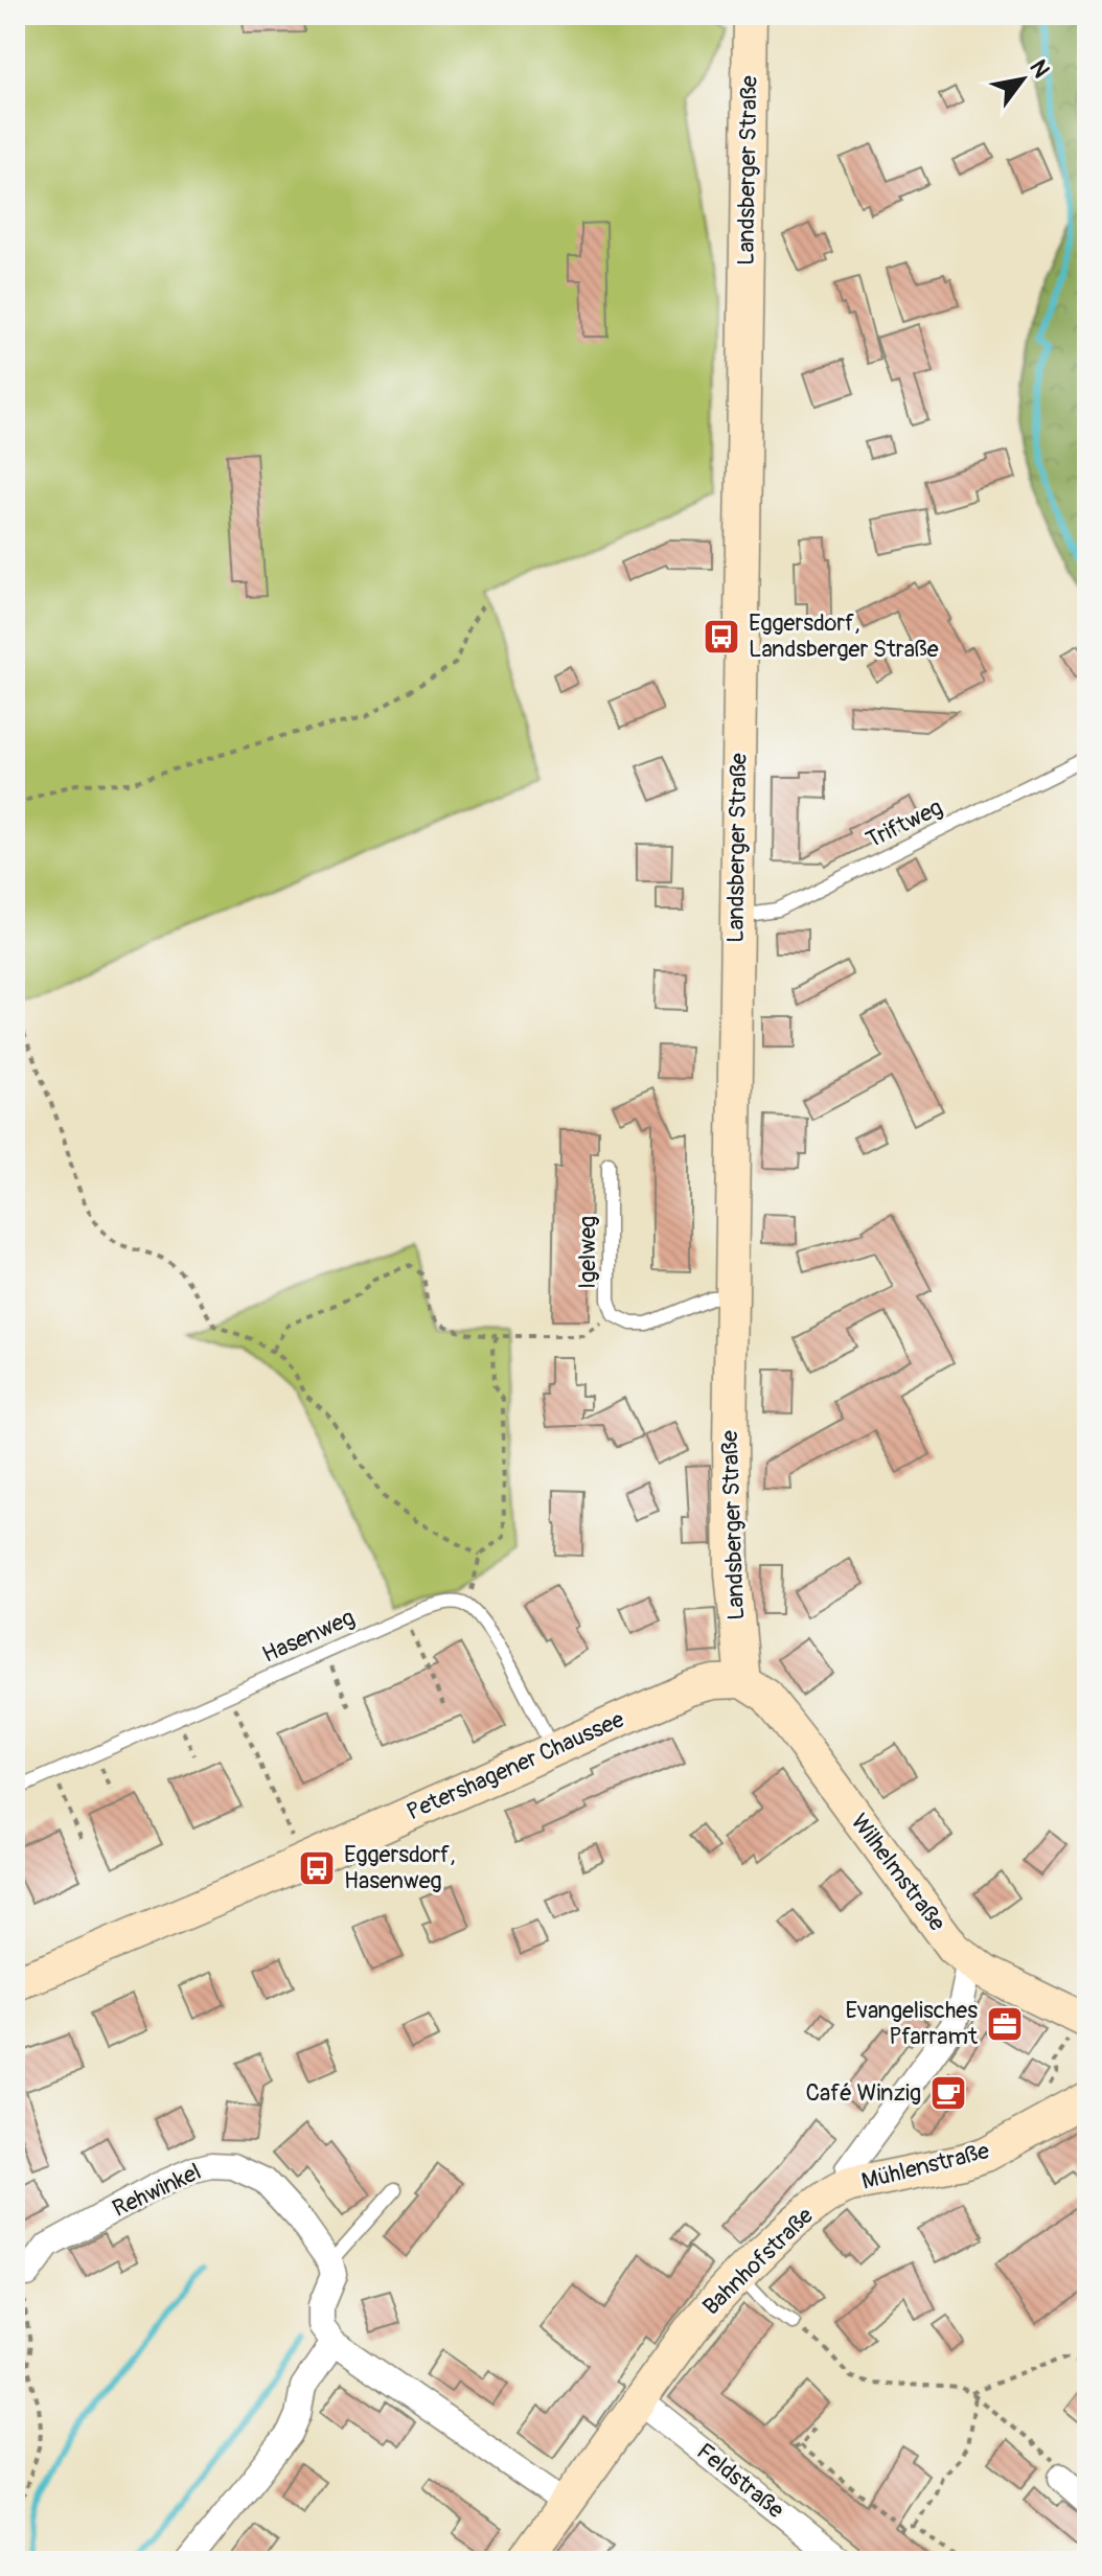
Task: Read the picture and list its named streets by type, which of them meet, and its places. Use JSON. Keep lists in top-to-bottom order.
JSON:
{
  "streets": {
    "main road": [
      "Landsberger Straße",
      "Petershagener Chaussee",
      "Wilhelmstraße",
      "Mühlenstraße",
      "Bahnhofstraße"
    ],
    "street": ["Rehwinkel", "Feldstraße"],
    "lane": ["Triftweg", "Igelweg", "Hasenweg"]
  },
  "crossings": [
    ["Landsberger Straße", "Triftweg"],
    ["Landsberger Straße", "Igelweg"],
    ["Landsberger Straße", "Petershagener Chaussee"],
    ["Landsberger Straße", "Wilhelmstraße"],
    ["Petershagener Chaussee", "Wilhelmstraße"],
    ["Mühlenstraße", "Bahnhofstraße"],
    ["Bahnhofstraße", "Feldstraße"]
  ],
  "places": {
    "bus stop": ["Eggersdorf, Landsberger Straße", "Eggersdorf, Hasenweg"],
    "office": ["Evangelisches Pfarramt"],
    "cafe": ["Café Winzig"]
  },
  "north": "top right"
}
